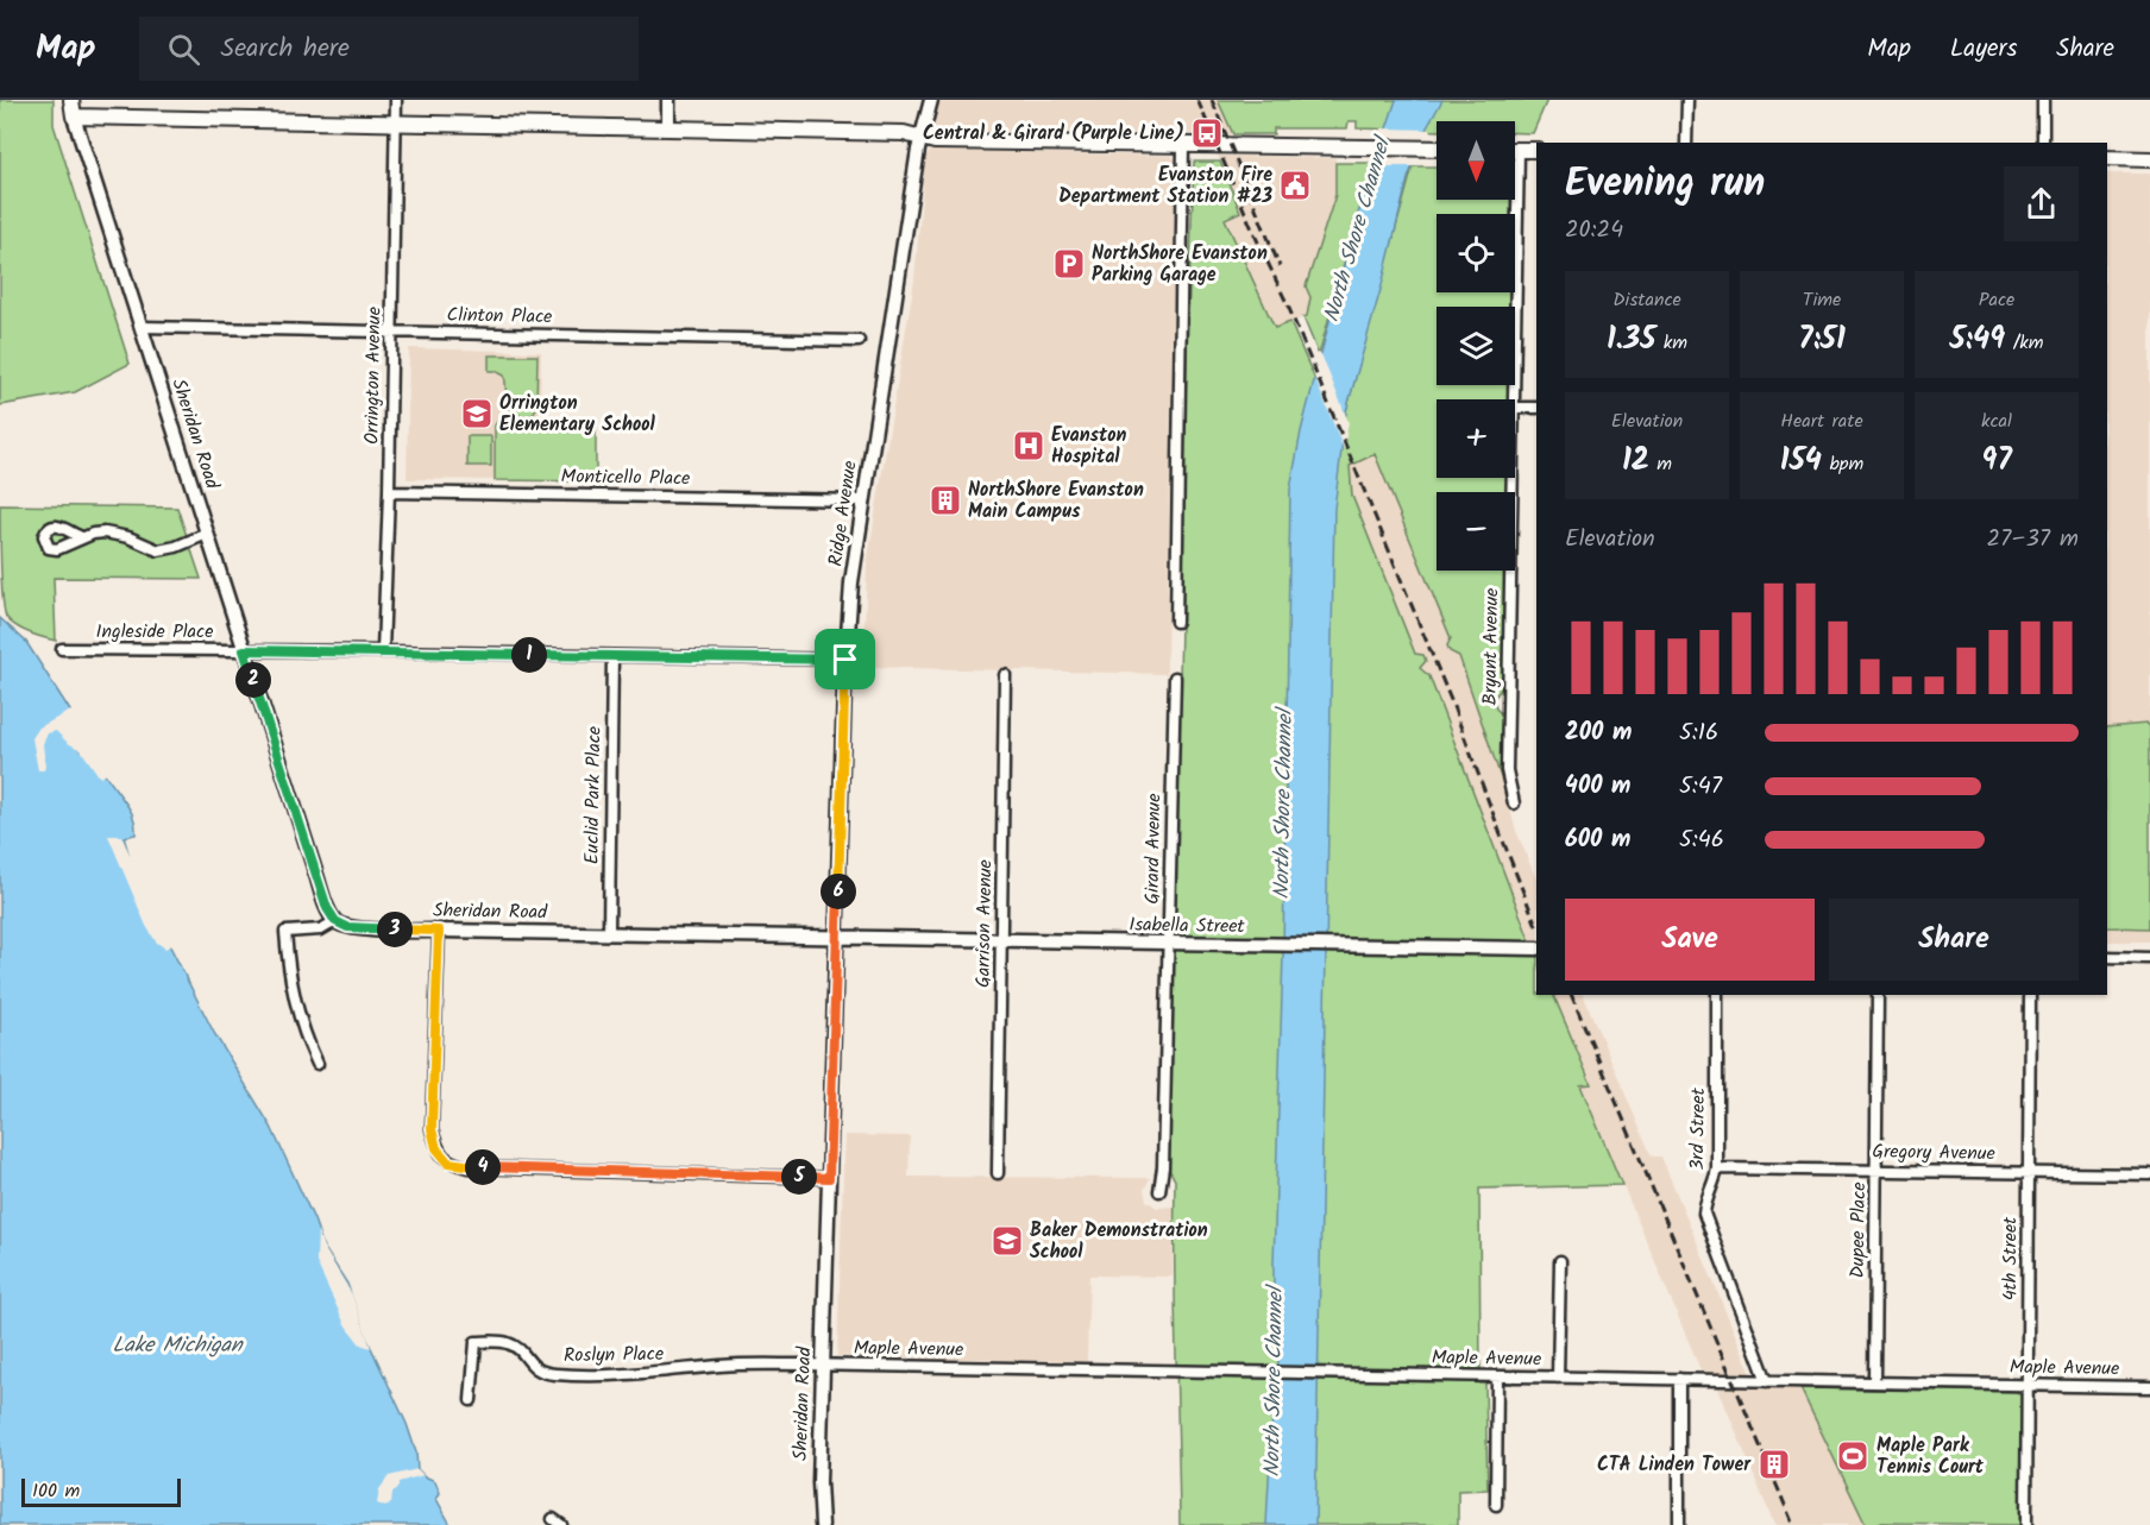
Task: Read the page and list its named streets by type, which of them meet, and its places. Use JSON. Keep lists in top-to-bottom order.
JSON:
{
  "streets": {
    "main road": ["Sheridan Road"],
    "street": [
      "Clinton Place",
      "Orrington Avenue",
      "Monticello Place",
      "Ridge Avenue",
      "Ingleside Place",
      "Bryant Avenue",
      "Euclid Park Place",
      "Girard Avenue",
      "Garrison Avenue",
      "Isabella Street",
      "3rd Street",
      "Gregory Avenue",
      "Dupee Place",
      "4th Street",
      "Maple Avenue",
      "Roslyn Place"
    ]
  },
  "crossings": [
    ["Clinton Place", "Orrington Avenue"],
    ["Clinton Place", "Sheridan Road"],
    ["Orrington Avenue", "Monticello Place"],
    ["Orrington Avenue", "Ingleside Place"],
    ["Sheridan Road", "Ridge Avenue"],
    ["Sheridan Road", "Ingleside Place"],
    ["Sheridan Road", "Euclid Park Place"],
    ["Sheridan Road", "Isabella Street"],
    ["Sheridan Road", "Maple Avenue"],
    ["Sheridan Road", "Roslyn Place"],
    ["Monticello Place", "Ridge Avenue"],
    ["Ridge Avenue", "Ingleside Place"],
    ["Ridge Avenue", "Isabella Street"],
    ["Ingleside Place", "Euclid Park Place"],
    ["Girard Avenue", "Isabella Street"],
    ["Garrison Avenue", "Isabella Street"],
    ["3rd Street", "Gregory Avenue"],
    ["3rd Street", "Maple Avenue"],
    ["Gregory Avenue", "Dupee Place"],
    ["Gregory Avenue", "4th Street"],
    ["Dupee Place", "Maple Avenue"],
    ["4th Street", "Maple Avenue"],
    ["Maple Avenue", "Roslyn Place"]
  ],
  "water": ["North Shore Channel", "Lake Michigan"],
  "places": {
    "bus stop": ["Central & Girard (Purple Line)"],
    "public building": ["Evanston Fire Department Station #23"],
    "parking": ["NorthShore Evanston Parking Garage"],
    "school or university": ["Orrington Elementary School", "Baker Demonstration School"],
    "hospital": ["Evanston Hospital"],
    "building": ["NorthShore Evanston Main Campus", "CTA Linden Tower"],
    "sports": ["Maple Park Tennis Court"]
  },
  "scale_bar": "100 m",
  "north": "bottom",
  "page": {
    "header": "Map",
    "search": "Search here",
    "nav": ["Map", "Layers", "Share"],
    "map_buttons": ["+", "−"],
    "heading": ["Evening run", "20:24"],
    "stats": [
      ["Distance", "1.35 km"],
      ["Time", "7:51"],
      ["Pace", "5:49 /km"],
      ["Elevation", "12 m"],
      ["Heart rate", "154 bpm"],
      ["kcal", "97"]
    ],
    "chart": ["Elevation", "27–37 m"],
    "pins": [
      "1",
      "2",
      "6",
      "3",
      "4",
      "5"
    ],
    "list": [
      {
        "name": "200 m",
        "note": "5:16"
      },
      {
        "name": "400 m",
        "note": "5:47"
      },
      {
        "name": "600 m",
        "note": "5:46"
      }
    ],
    "buttons": ["Save", "Share"],
    "scale": "100 m"
  }
}
